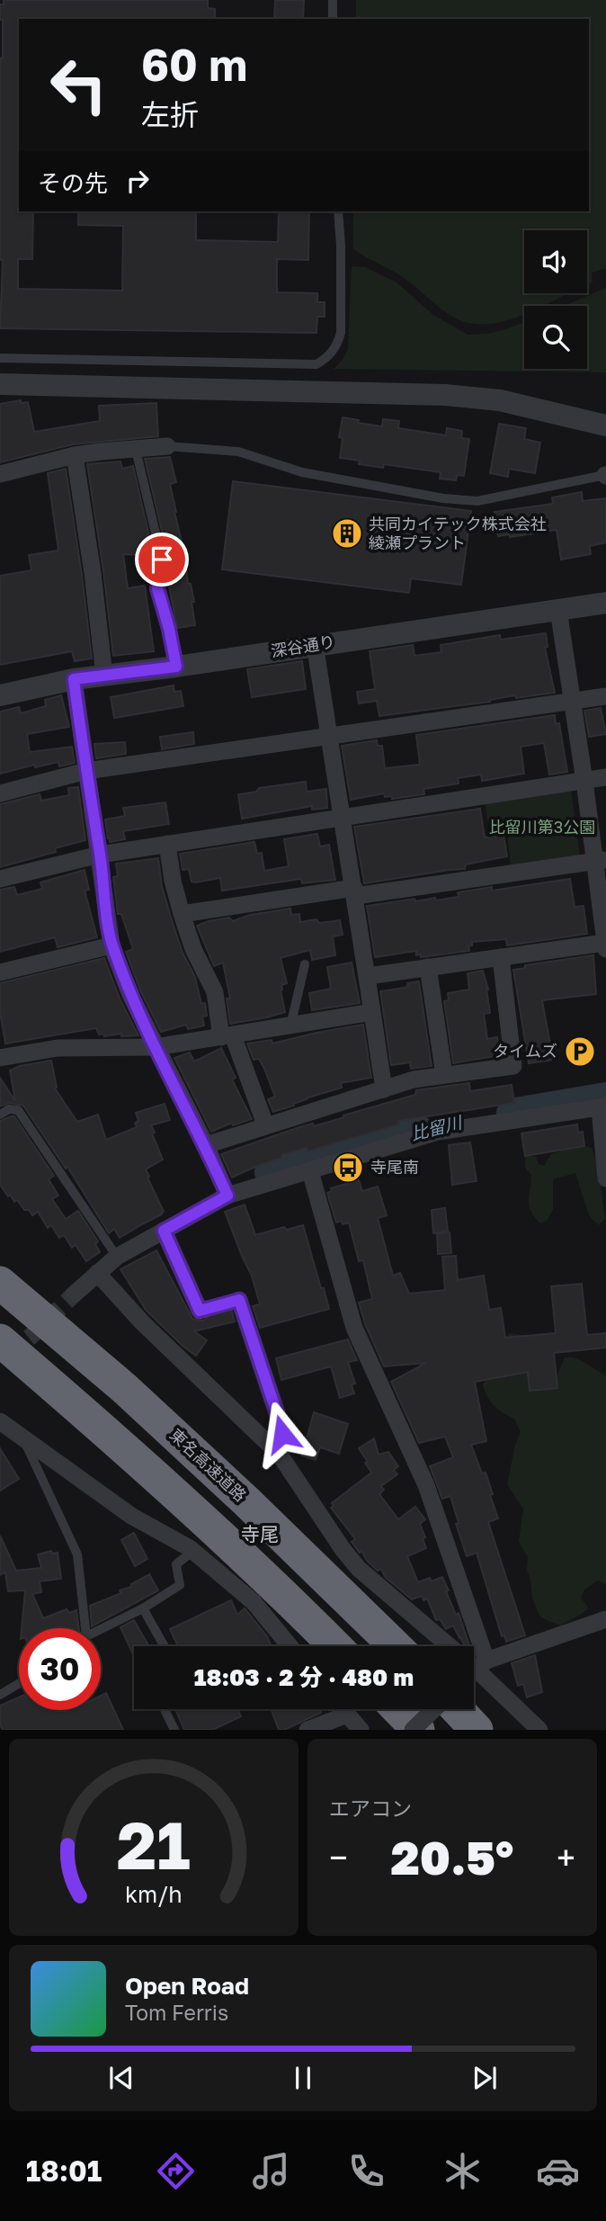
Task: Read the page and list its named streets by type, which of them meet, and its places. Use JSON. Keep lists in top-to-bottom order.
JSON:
{
  "streets": {
    "highway": ["東名高速道路"],
    "street": ["深谷通り"]
  },
  "districts": ["寺尾"],
  "water": ["比留川"],
  "parks": ["比留川第3公園"],
  "places": {
    "building": ["共同カイテック株式会社 綾瀬プラント"],
    "parking": ["タイムズ"],
    "bus stop": ["寺尾南"]
  },
  "page": {
    "turn": ["60 m", "左折"],
    "then": "その先",
    "limit": "30",
    "trip": "18:03 · 2 分 · 480 m",
    "tile": "エアコン",
    "heat": ["−", "20.5°", "+"],
    "song": ["Open Road", "Tom Ferris"],
    "tabs": "18:01",
    "gauge": ["21", "km/h"]
  }
}
